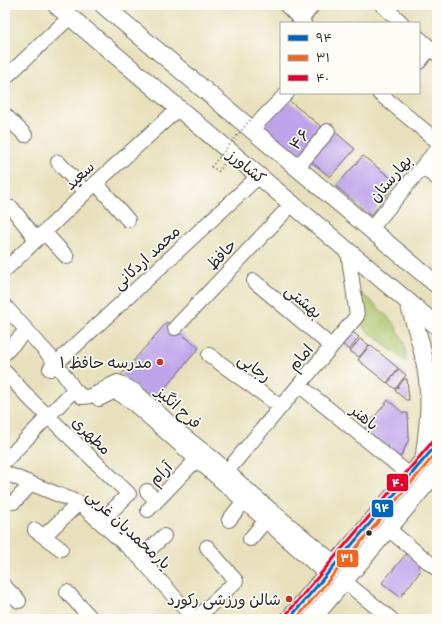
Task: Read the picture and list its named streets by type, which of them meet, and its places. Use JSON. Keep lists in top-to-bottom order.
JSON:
{
  "streets": {
    "main road": ["کشاورز"],
    "street": [
      "۴۶",
      "سعید",
      "بهارستان",
      "حافظ",
      "محمد اردکانی",
      "بهشتی",
      "امام",
      "رجایی",
      "فرح انگیز",
      "باهنر",
      "مطهری",
      "آرام",
      "یارمحمدیان غربی"
    ]
  },
  "crossings": [
    ["۴۶", "کشاورز"],
    ["کشاورز", "سعید"],
    ["کشاورز", "بهارستان"],
    ["کشاورز", "حافظ"],
    ["کشاورز", "محمد اردکانی"],
    ["کشاورز", "امام"],
    ["محمد اردکانی", "فرح انگیز"],
    ["بهشتی", "امام"],
    ["امام", "رجایی"],
    ["امام", "فرح انگیز"],
    ["امام", "باهنر"],
    ["مطهری", "یارمحمدیان غربی"]
  ],
  "places": ["مدرسه حافظ ۱", "شالن ورزشی رکورد"],
  "lines": ["transit line ۴۰", "transit line ۹۴", "transit line ۳۱"],
  "legend": ["۹۴", "۳۱", "۴۰"]
}
